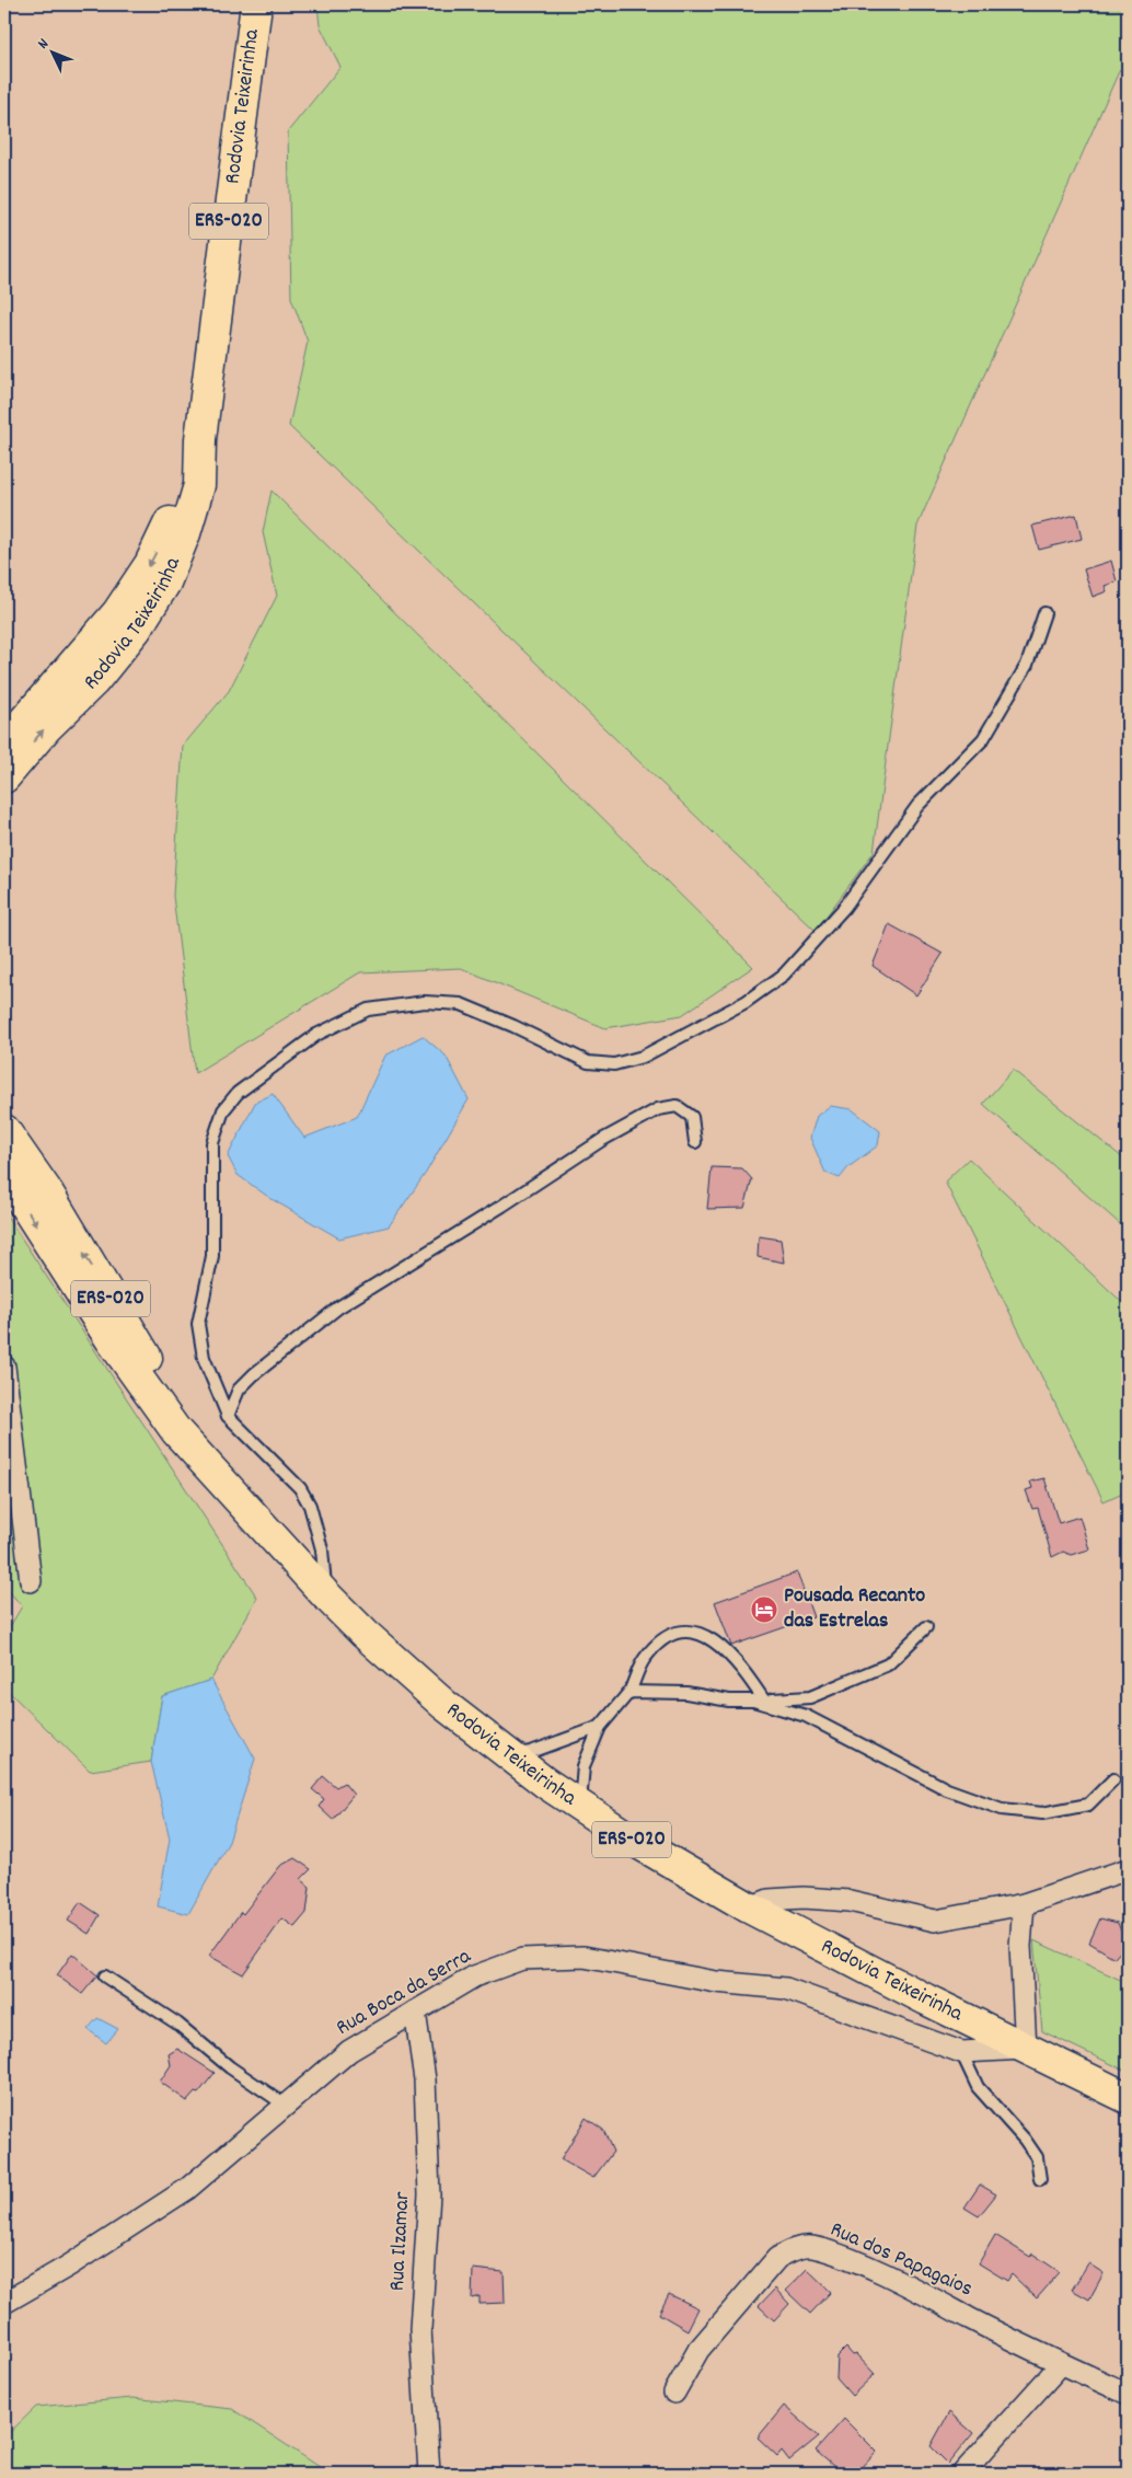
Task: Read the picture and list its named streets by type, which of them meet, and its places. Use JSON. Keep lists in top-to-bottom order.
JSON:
{
  "streets": {
    "main road": ["Rodovia Teixeirinha", "ERS-020"],
    "street": ["Rua Boca da Serra", "Rua Ilzamar", "Rua dos Papagaios"]
  },
  "crossings": [
    ["Rodovia Teixeirinha", "Rua Boca da Serra"],
    ["Rua Boca da Serra", "Rua Ilzamar"]
  ],
  "places": {
    "hotel": ["Pousada Recanto das Estrelas"]
  },
  "north": "top left"
}
